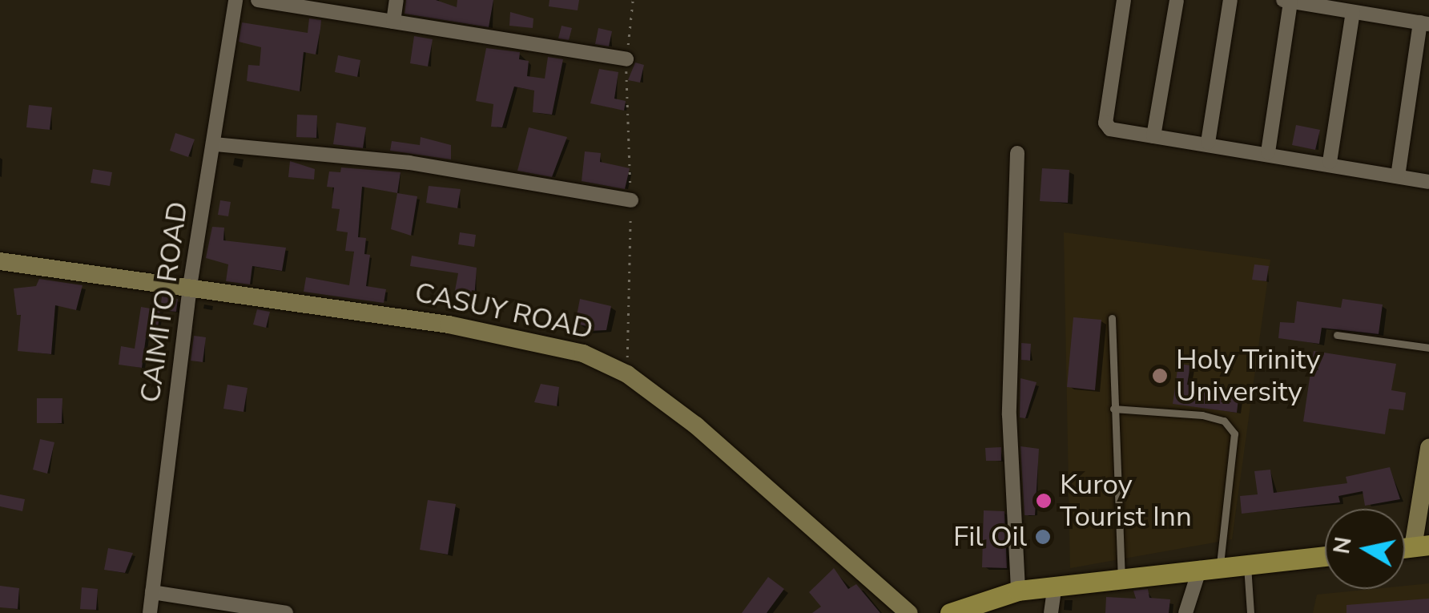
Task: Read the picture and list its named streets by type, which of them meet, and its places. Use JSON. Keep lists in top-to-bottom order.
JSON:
{
  "streets": {
    "street": ["CAIMITO ROAD", "CASUY ROAD"]
  },
  "crossings": [
    ["CAIMITO ROAD", "CASUY ROAD"]
  ],
  "places": ["Holy Trinity University", "Kuroy Tourist Inn", "Fil Oil"],
  "north": "left"
}
